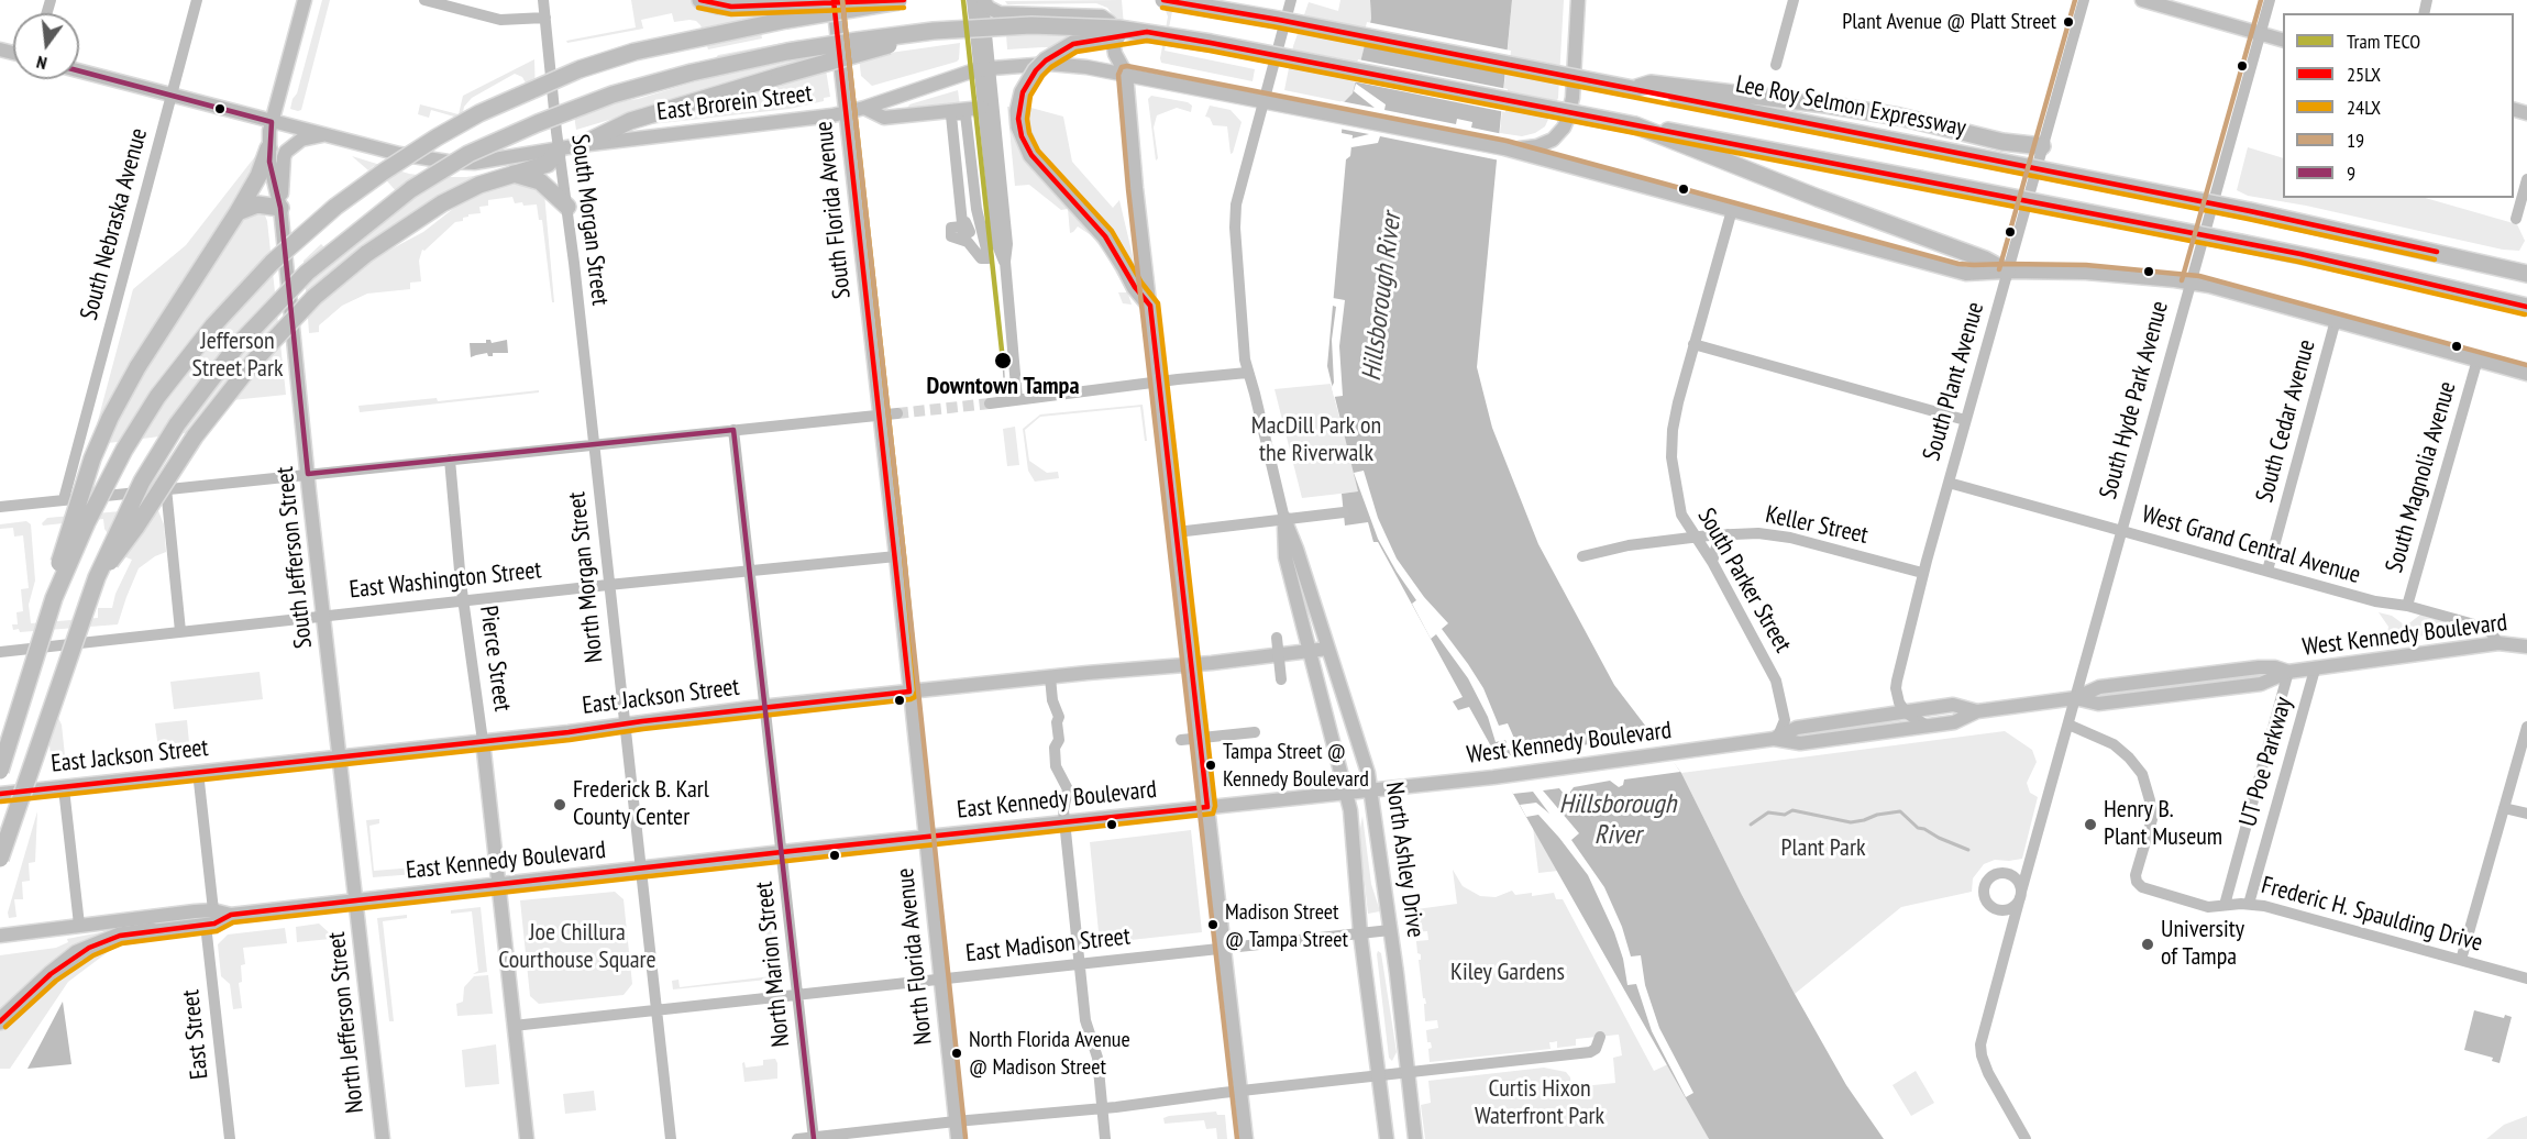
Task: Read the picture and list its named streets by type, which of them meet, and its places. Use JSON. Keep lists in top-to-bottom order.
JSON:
{
  "streets": {
    "highway": ["Lee Roy Selmon Expressway"],
    "main road": [
      "East Brorein Street",
      "South Florida Avenue",
      "South Jefferson Street",
      "West Kennedy Boulevard",
      "Pierce Street",
      "East Jackson Street",
      "East Kennedy Boulevard",
      "North Ashley Drive",
      "North Florida Avenue",
      "North Jefferson Street"
    ],
    "street": [
      "South Morgan Street",
      "South Nebraska Avenue",
      "South Plant Avenue",
      "South Hyde Park Avenue",
      "South Cedar Avenue",
      "South Magnolia Avenue",
      "Keller Street",
      "West Grand Central Avenue",
      "North Morgan Street",
      "East Washington Street",
      "South Parker Street",
      "UT Poe Parkway",
      "Frederic H. Spaulding Drive",
      "East Madison Street",
      "North Marion Street",
      "East Street"
    ]
  },
  "crossings": [
    ["East Brorein Street", "South Florida Avenue"],
    ["East Brorein Street", "South Morgan Street"],
    ["East Brorein Street", "South Nebraska Avenue"],
    ["East Brorein Street", "South Jefferson Street"],
    ["South Florida Avenue", "North Florida Avenue"],
    ["South Morgan Street", "North Morgan Street"],
    ["South Plant Avenue", "Keller Street"],
    ["South Plant Avenue", "West Grand Central Avenue"],
    ["South Plant Avenue", "West Kennedy Boulevard"],
    ["South Hyde Park Avenue", "West Grand Central Avenue"],
    ["South Hyde Park Avenue", "West Kennedy Boulevard"],
    ["South Hyde Park Avenue", "Frederic H. Spaulding Drive"],
    ["South Cedar Avenue", "West Grand Central Avenue"],
    ["South Magnolia Avenue", "West Grand Central Avenue"],
    ["Keller Street", "South Parker Street"],
    ["West Grand Central Avenue", "West Kennedy Boulevard"],
    ["South Jefferson Street", "East Washington Street"],
    ["South Jefferson Street", "East Jackson Street"],
    ["South Jefferson Street", "East Kennedy Boulevard"],
    ["South Jefferson Street", "North Jefferson Street"],
    ["North Morgan Street", "East Washington Street"],
    ["North Morgan Street", "East Jackson Street"],
    ["North Morgan Street", "East Kennedy Boulevard"],
    ["North Morgan Street", "East Madison Street"],
    ["East Washington Street", "Pierce Street"],
    ["East Washington Street", "North Florida Avenue"],
    ["East Washington Street", "North Marion Street"],
    ["South Parker Street", "West Kennedy Boulevard"],
    ["West Kennedy Boulevard", "UT Poe Parkway"],
    ["West Kennedy Boulevard", "East Kennedy Boulevard"],
    ["West Kennedy Boulevard", "North Ashley Drive"],
    ["Pierce Street", "East Jackson Street"],
    ["Pierce Street", "East Kennedy Boulevard"],
    ["Pierce Street", "East Madison Street"],
    ["East Jackson Street", "North Ashley Drive"],
    ["East Jackson Street", "North Florida Avenue"],
    ["East Jackson Street", "North Marion Street"],
    ["UT Poe Parkway", "Frederic H. Spaulding Drive"],
    ["East Kennedy Boulevard", "North Ashley Drive"],
    ["East Kennedy Boulevard", "North Florida Avenue"],
    ["East Kennedy Boulevard", "North Marion Street"],
    ["East Kennedy Boulevard", "North Jefferson Street"],
    ["North Ashley Drive", "East Madison Street"],
    ["East Madison Street", "North Florida Avenue"],
    ["East Madison Street", "North Marion Street"]
  ],
  "water": ["Hillsborough River"],
  "parks": [
    "Jefferson Street Park",
    "MacDill Park on the Riverwalk",
    "Plant Park",
    "Joe Chillura Courthouse Square",
    "Kiley Gardens",
    "Curtis Hixon Waterfront Park"
  ],
  "places": [
    "Plant Avenue @ Platt Street",
    "Downtown Tampa",
    "Tampa Street @ Kennedy Boulevard",
    "Frederick B. Karl County Center",
    "Henry B. Plant Museum",
    "Madison Street @ Tampa Street",
    "University of Tampa",
    "North Florida Avenue @ Madison Street"
  ],
  "lines": [
    "tram line TECO",
    "transit line 25LX",
    "transit line 24LX",
    "transit line 19",
    "transit line 9"
  ],
  "legend": [
    "Tram TECO",
    "25LX",
    "24LX",
    "19",
    "9"
  ],
  "north": "bottom"
}
